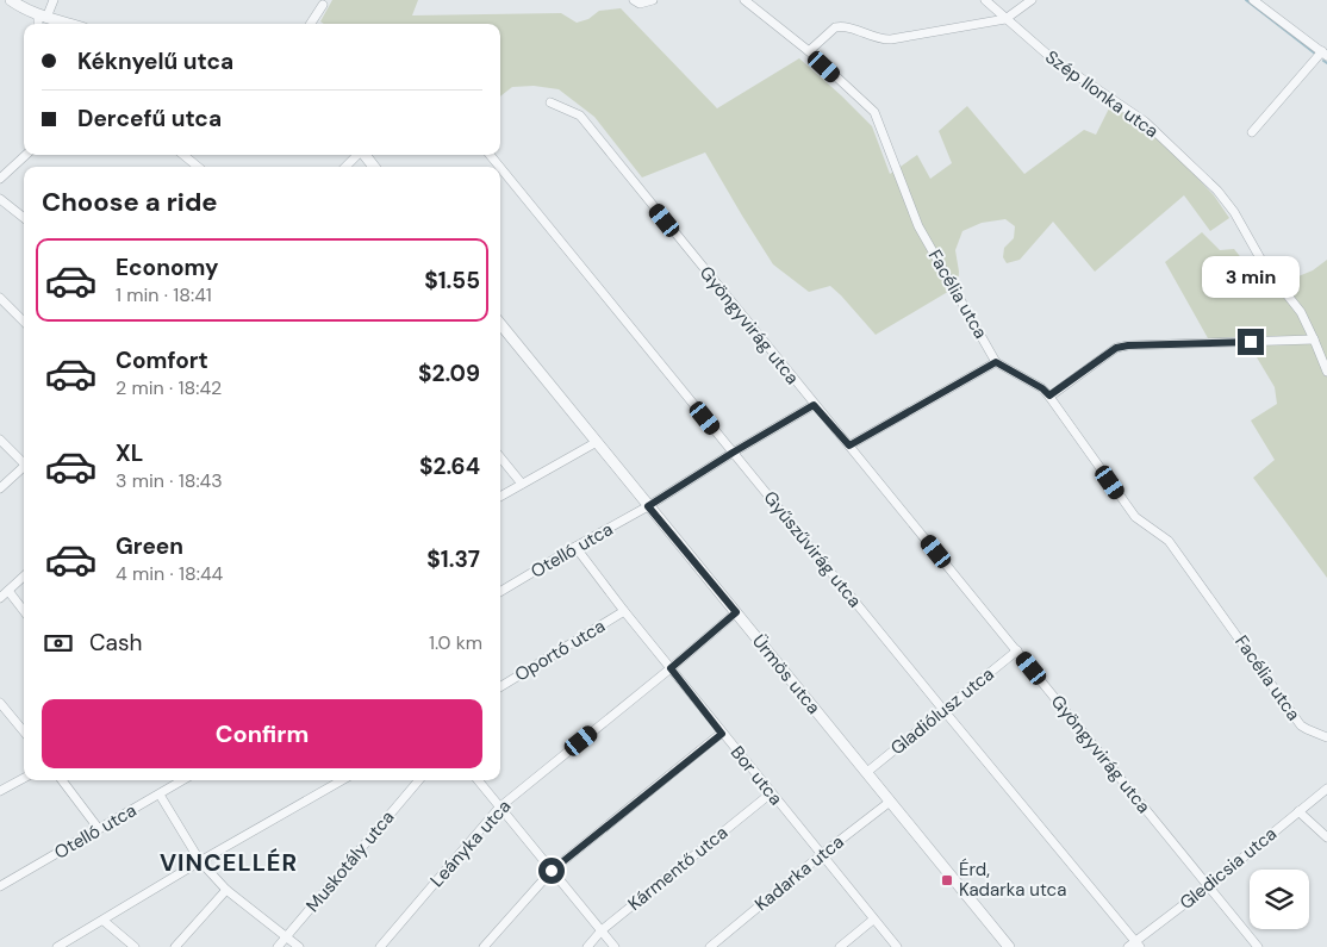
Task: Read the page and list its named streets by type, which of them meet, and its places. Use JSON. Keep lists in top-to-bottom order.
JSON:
{
  "streets": {
    "street": [
      "Szép Ilonka utca",
      "Facélia utca",
      "Gyöngyvirág utca",
      "Gyűszűvirág utca",
      "Otelló utca",
      "Oportó utca",
      "Ürmös utca",
      "Gladiólusz utca",
      "Bor utca",
      "Leányka utca",
      "Muskotály utca",
      "Kármentő utca",
      "Gledicsia utca",
      "Kadarka utca"
    ]
  },
  "crossings": [
    ["Gyöngyvirág utca", "Otelló utca"],
    ["Gyöngyvirág utca", "Gladiólusz utca"],
    ["Gyöngyvirág utca", "Gledicsia utca"],
    ["Gyűszűvirág utca", "Otelló utca"],
    ["Gyűszűvirág utca", "Gladiólusz utca"],
    ["Gyűszűvirág utca", "Gledicsia utca"],
    ["Otelló utca", "Ürmös utca"],
    ["Otelló utca", "Bor utca"],
    ["Oportó utca", "Bor utca"],
    ["Ürmös utca", "Gladiólusz utca"],
    ["Ürmös utca", "Leányka utca"],
    ["Ürmös utca", "Kadarka utca"],
    ["Bor utca", "Leányka utca"],
    ["Bor utca", "Kármentő utca"],
    ["Bor utca", "Kadarka utca"]
  ],
  "districts": ["VINCELLÉR"],
  "places": {
    "transit": ["Érd, Kadarka utca"]
  },
  "page": {
    "banner": ["Kéknyelű utca", "Dercefű utca"],
    "heading": "Choose a ride",
    "list": [
      {
        "name": "Economy",
        "note": "1 min · 18:41",
        "value": "$1.55"
      },
      {
        "name": "Comfort",
        "note": "2 min · 18:42",
        "value": "$2.09"
      },
      {
        "name": "XL",
        "note": "3 min · 18:43",
        "value": "$2.64"
      },
      {
        "name": "Green",
        "note": "4 min · 18:44",
        "value": "$1.37"
      }
    ],
    "bubble": "3 min",
    "pay": ["Cash", "1.0 km"],
    "buttons": "Confirm"
  }
}
